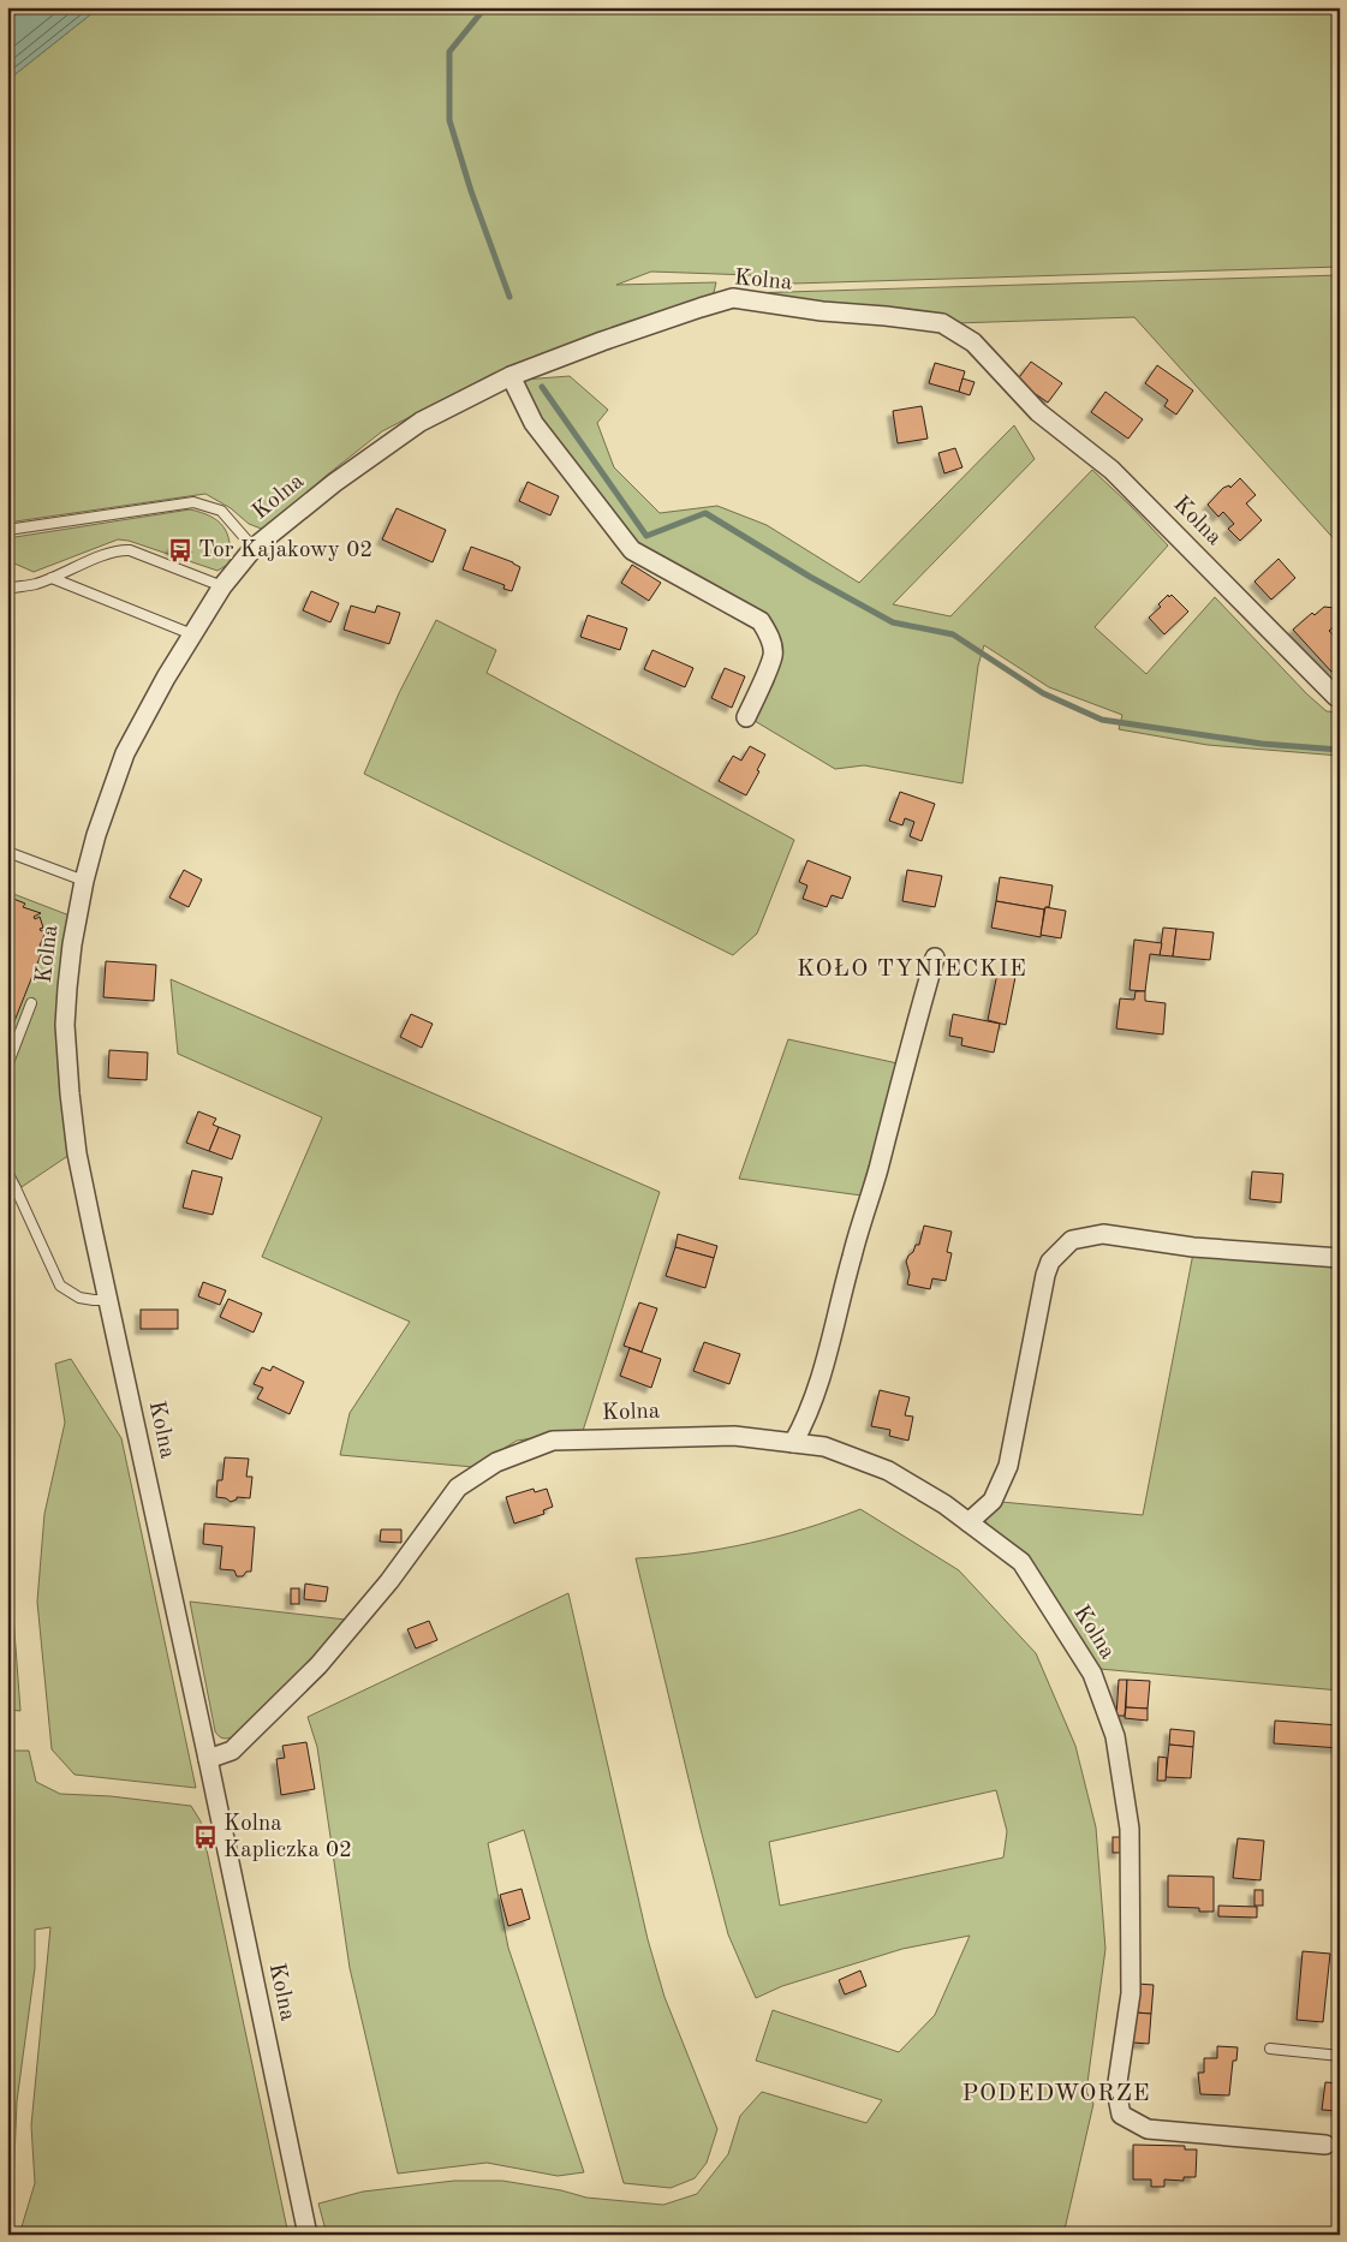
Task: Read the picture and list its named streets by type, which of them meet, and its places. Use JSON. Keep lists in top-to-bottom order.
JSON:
{
  "streets": {
    "street": ["Kolna"]
  },
  "districts": ["KOŁO TYNIECKIE", "PODEDWORZE"],
  "places": {
    "bus stop": ["Tor Kajakowy 02", "Kolna Kapliczka 02"]
  }
}
